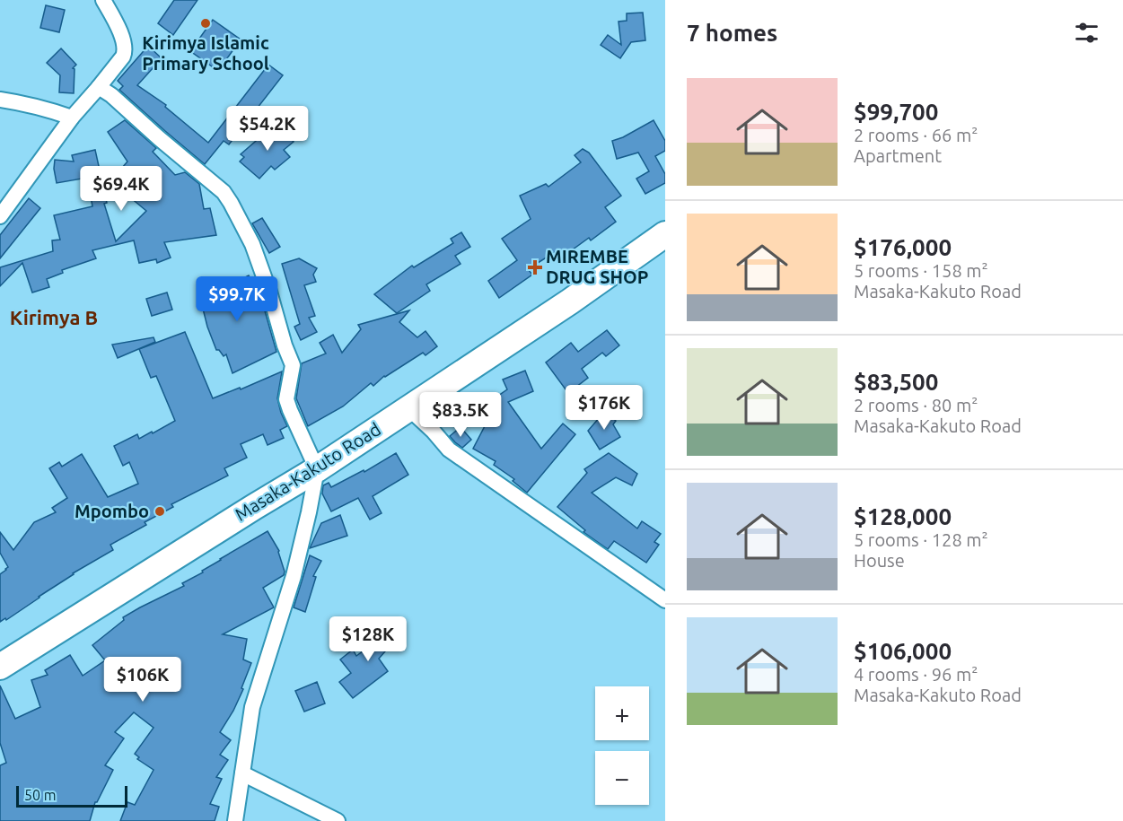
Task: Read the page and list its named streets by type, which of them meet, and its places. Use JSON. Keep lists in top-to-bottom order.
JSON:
{
  "streets": {
    "highway": ["Masaka-Kakuto Road"]
  },
  "districts": ["Kirimya B"],
  "places": {
    "other": ["Kirimya Islamic Primary School", "Mpombo"],
    "health": ["MIREMBE DRUG SHOP"]
  },
  "scale_bar": "50 m",
  "page": {
    "heading": "7 homes",
    "list": [
      {
        "name": "$99,700",
        "note": "2 rooms · 66 m² · Apartment"
      },
      {
        "name": "$176,000",
        "note": "5 rooms · 158 m² · Masaka-Kakuto Road"
      },
      {
        "name": "$83,500",
        "note": "2 rooms · 80 m² · Masaka-Kakuto Road"
      },
      {
        "name": "$128,000",
        "note": "5 rooms · 128 m² · House"
      },
      {
        "name": "$106,000",
        "note": "4 rooms · 96 m² · Masaka-Kakuto Road"
      }
    ],
    "price": [
      "$54.2K",
      "$69.4K",
      "$99.7K",
      "$176K",
      "$83.5K",
      "$128K",
      "$106K"
    ],
    "map_buttons": ["+", "−"],
    "scale": "50 m"
  }
}
